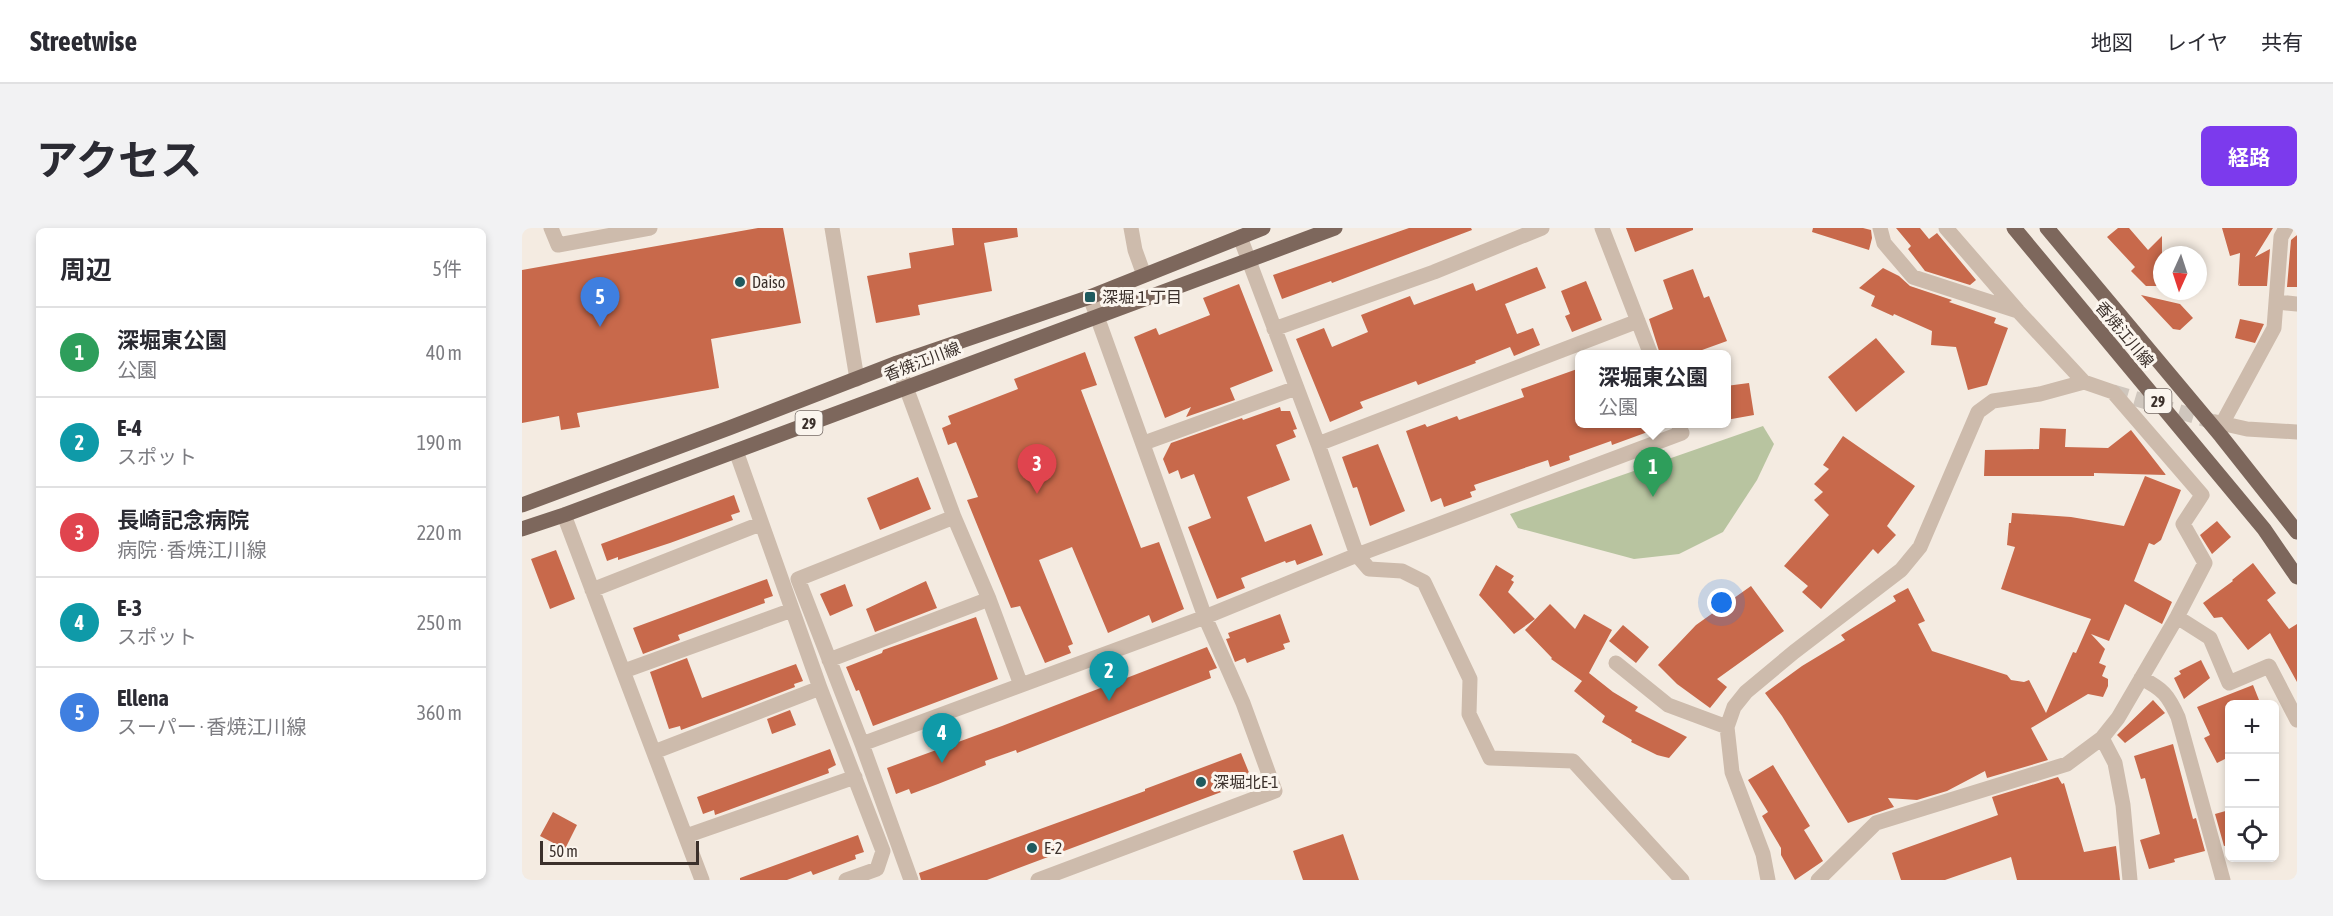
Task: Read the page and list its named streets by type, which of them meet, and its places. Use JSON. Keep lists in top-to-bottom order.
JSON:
{
  "streets": {
    "main road": ["香焼江川線", "29"]
  },
  "places": {
    "other": ["Daiso", "深堀北E-1", "E-2"],
    "transit": ["深堀１丁目"]
  },
  "scale_bar": "50 m",
  "north": "bottom",
  "page": {
    "header": "Streetwise",
    "nav": ["地図", "レイヤ", "共有"],
    "title": "アクセス",
    "buttons": "経路",
    "heading": ["周辺", "5件"],
    "pins": [
      "5",
      "3",
      "1",
      "2",
      "4"
    ],
    "list": [
      {
        "mark": "1",
        "name": "深堀東公園",
        "note": "公園",
        "value": "40 m"
      },
      {
        "mark": "2",
        "name": "E-4",
        "note": "スポット",
        "value": "190 m"
      },
      {
        "mark": "3",
        "name": "長崎記念病院",
        "note": "病院 · 香焼江川線",
        "value": "220 m"
      },
      {
        "mark": "4",
        "name": "E-3",
        "note": "スポット",
        "value": "250 m"
      },
      {
        "mark": "5",
        "name": "Ellena",
        "note": "スーパー · 香焼江川線",
        "value": "360 m"
      }
    ],
    "popup": ["深堀東公園", "公園"],
    "map_buttons": ["+", "−"],
    "scale": "50 m"
  }
}
